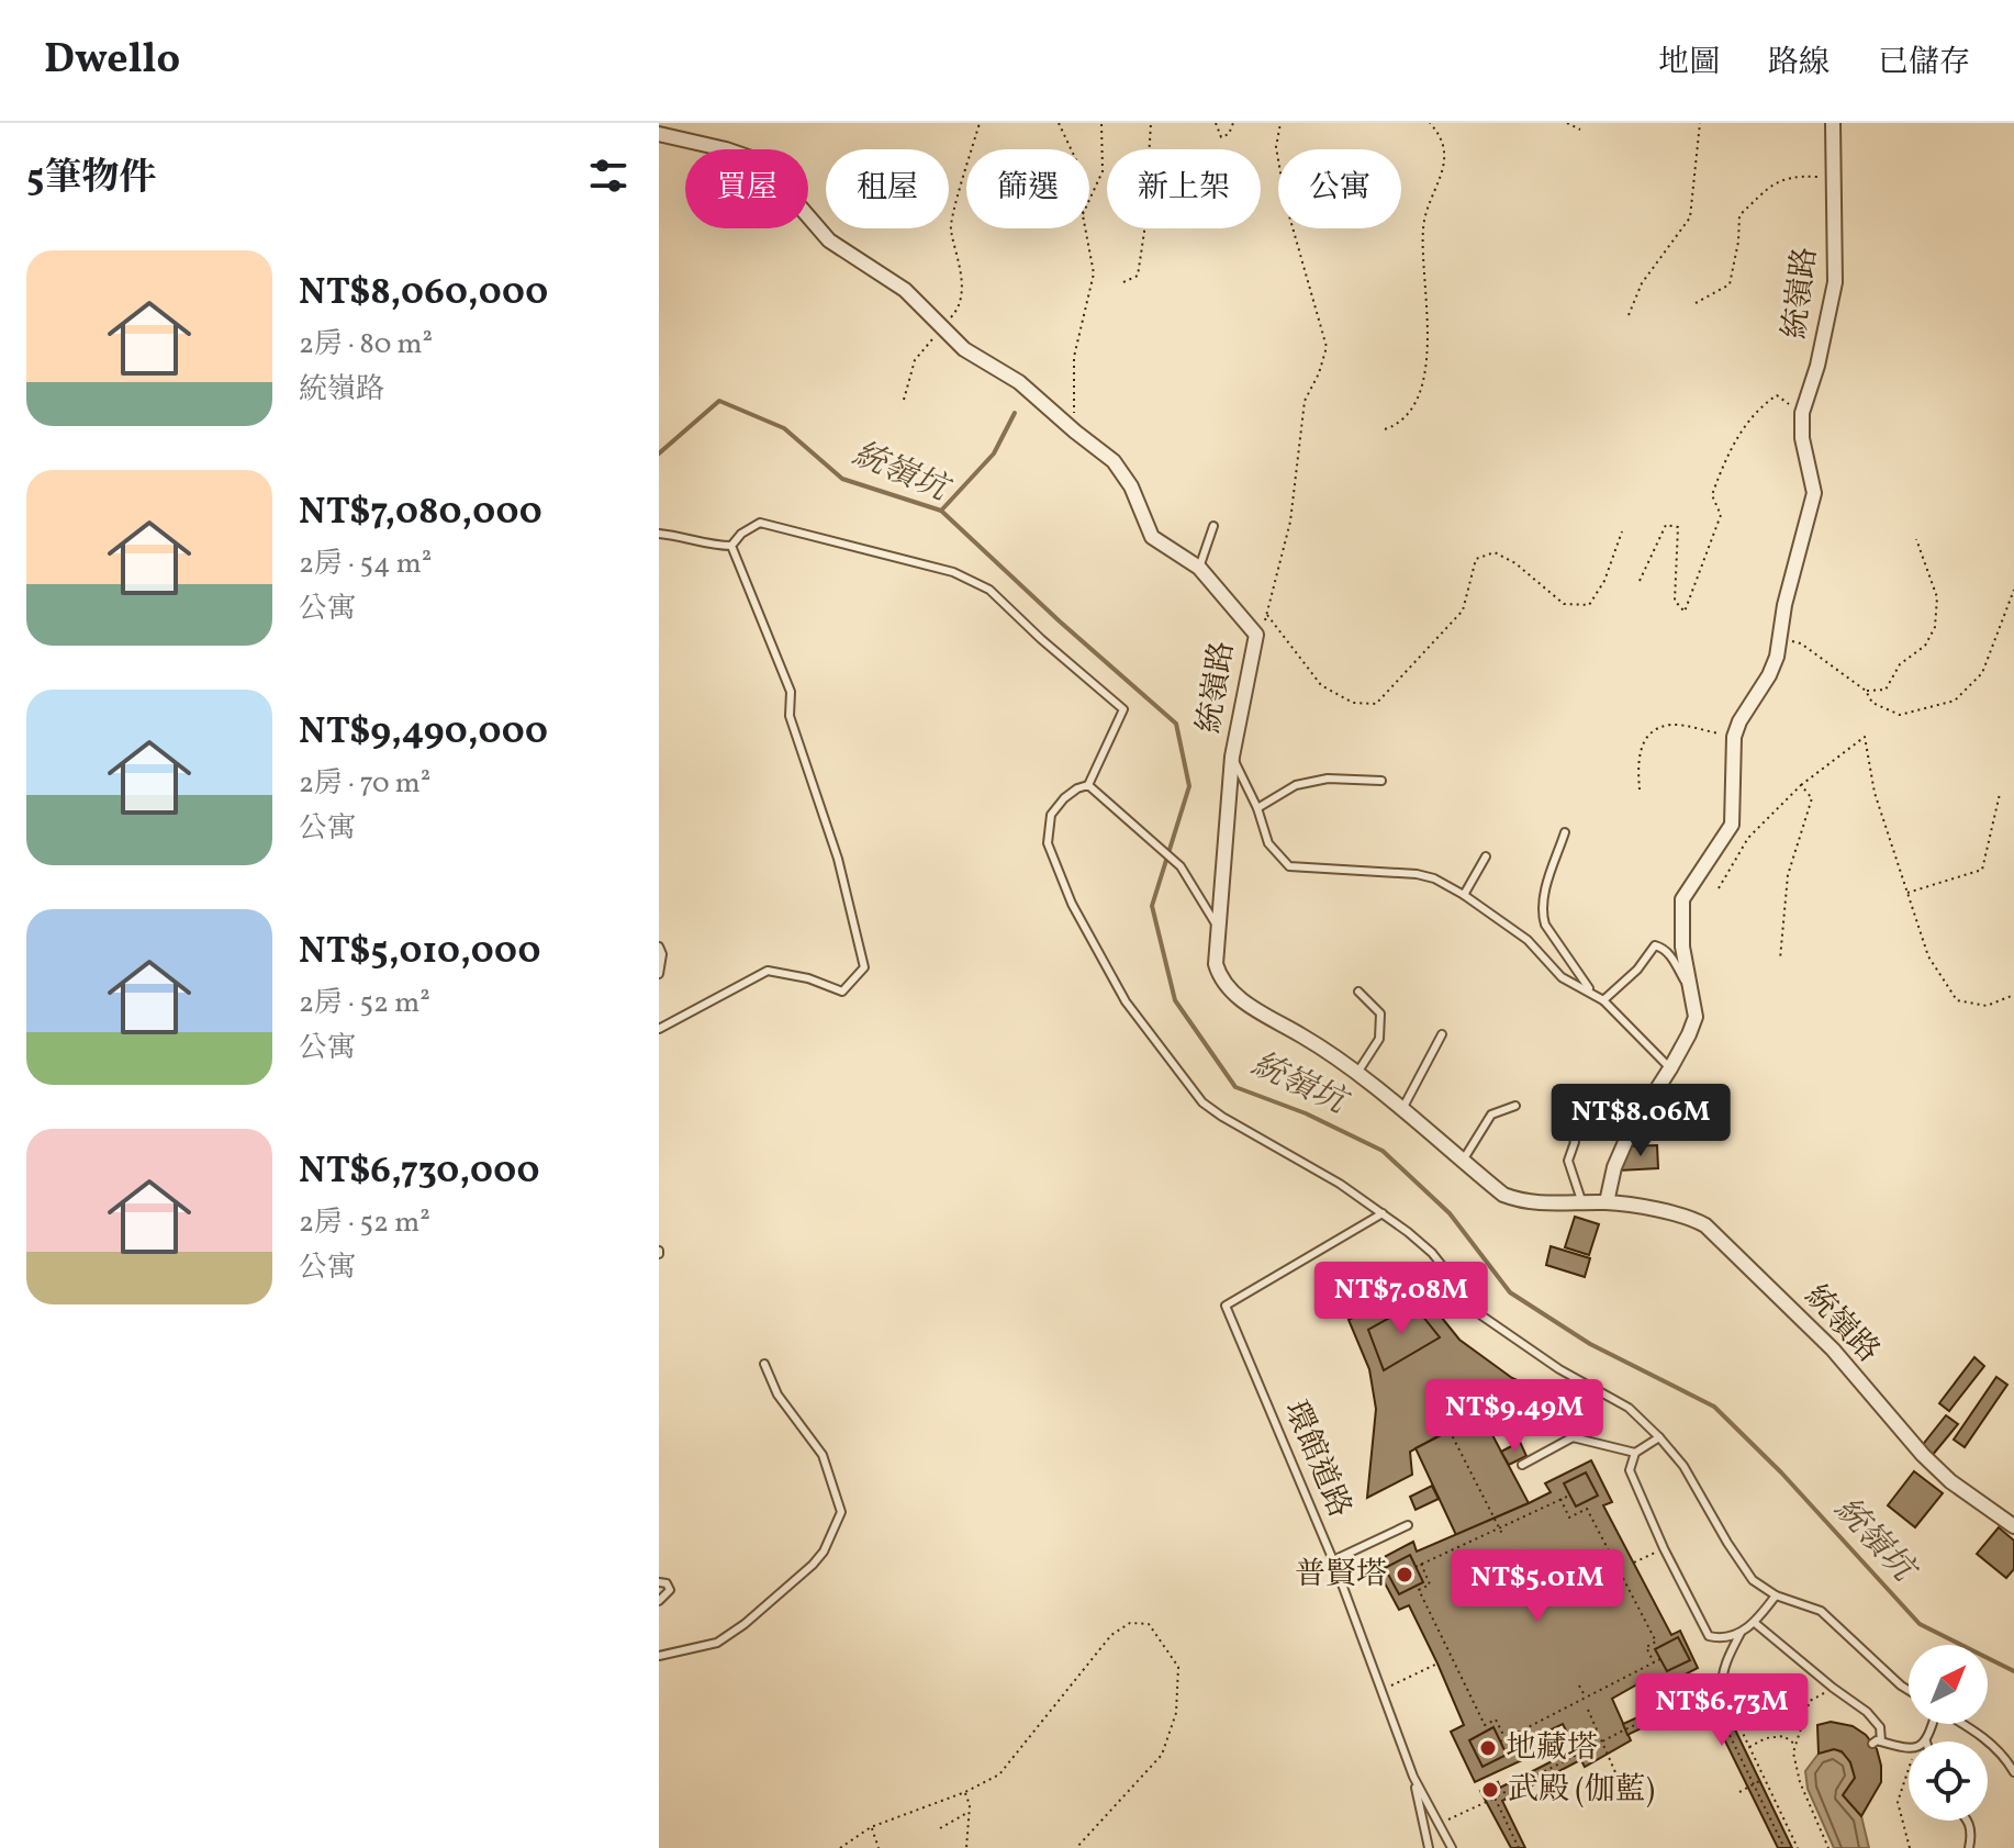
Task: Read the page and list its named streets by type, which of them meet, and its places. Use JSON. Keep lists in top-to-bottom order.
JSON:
{
  "streets": {
    "street": ["統嶺路"],
    "lane": ["環館道路"]
  },
  "water": ["統嶺坑"],
  "places": ["普賢塔", "地藏塔", "武殿 (伽藍)"],
  "north": "top right",
  "page": {
    "header": "Dwello",
    "nav": ["地圖", "路線", "已儲存"],
    "heading": "5筆物件",
    "chip": [
      "買屋",
      "租屋",
      "篩選",
      "新上架",
      "公寓"
    ],
    "list": [
      {
        "name": "NT$8,060,000",
        "note": "2房 · 80 m² · 統嶺路"
      },
      {
        "name": "NT$7,080,000",
        "note": "2房 · 54 m² · 公寓"
      },
      {
        "name": "NT$9,490,000",
        "note": "2房 · 70 m² · 公寓"
      },
      {
        "name": "NT$5,010,000",
        "note": "2房 · 52 m² · 公寓"
      },
      {
        "name": "NT$6,730,000",
        "note": "2房 · 52 m² · 公寓"
      }
    ],
    "price": [
      "NT$8.06M",
      "NT$7.08M",
      "NT$9.49M",
      "NT$5.01M",
      "NT$6.73M"
    ]
  }
}
